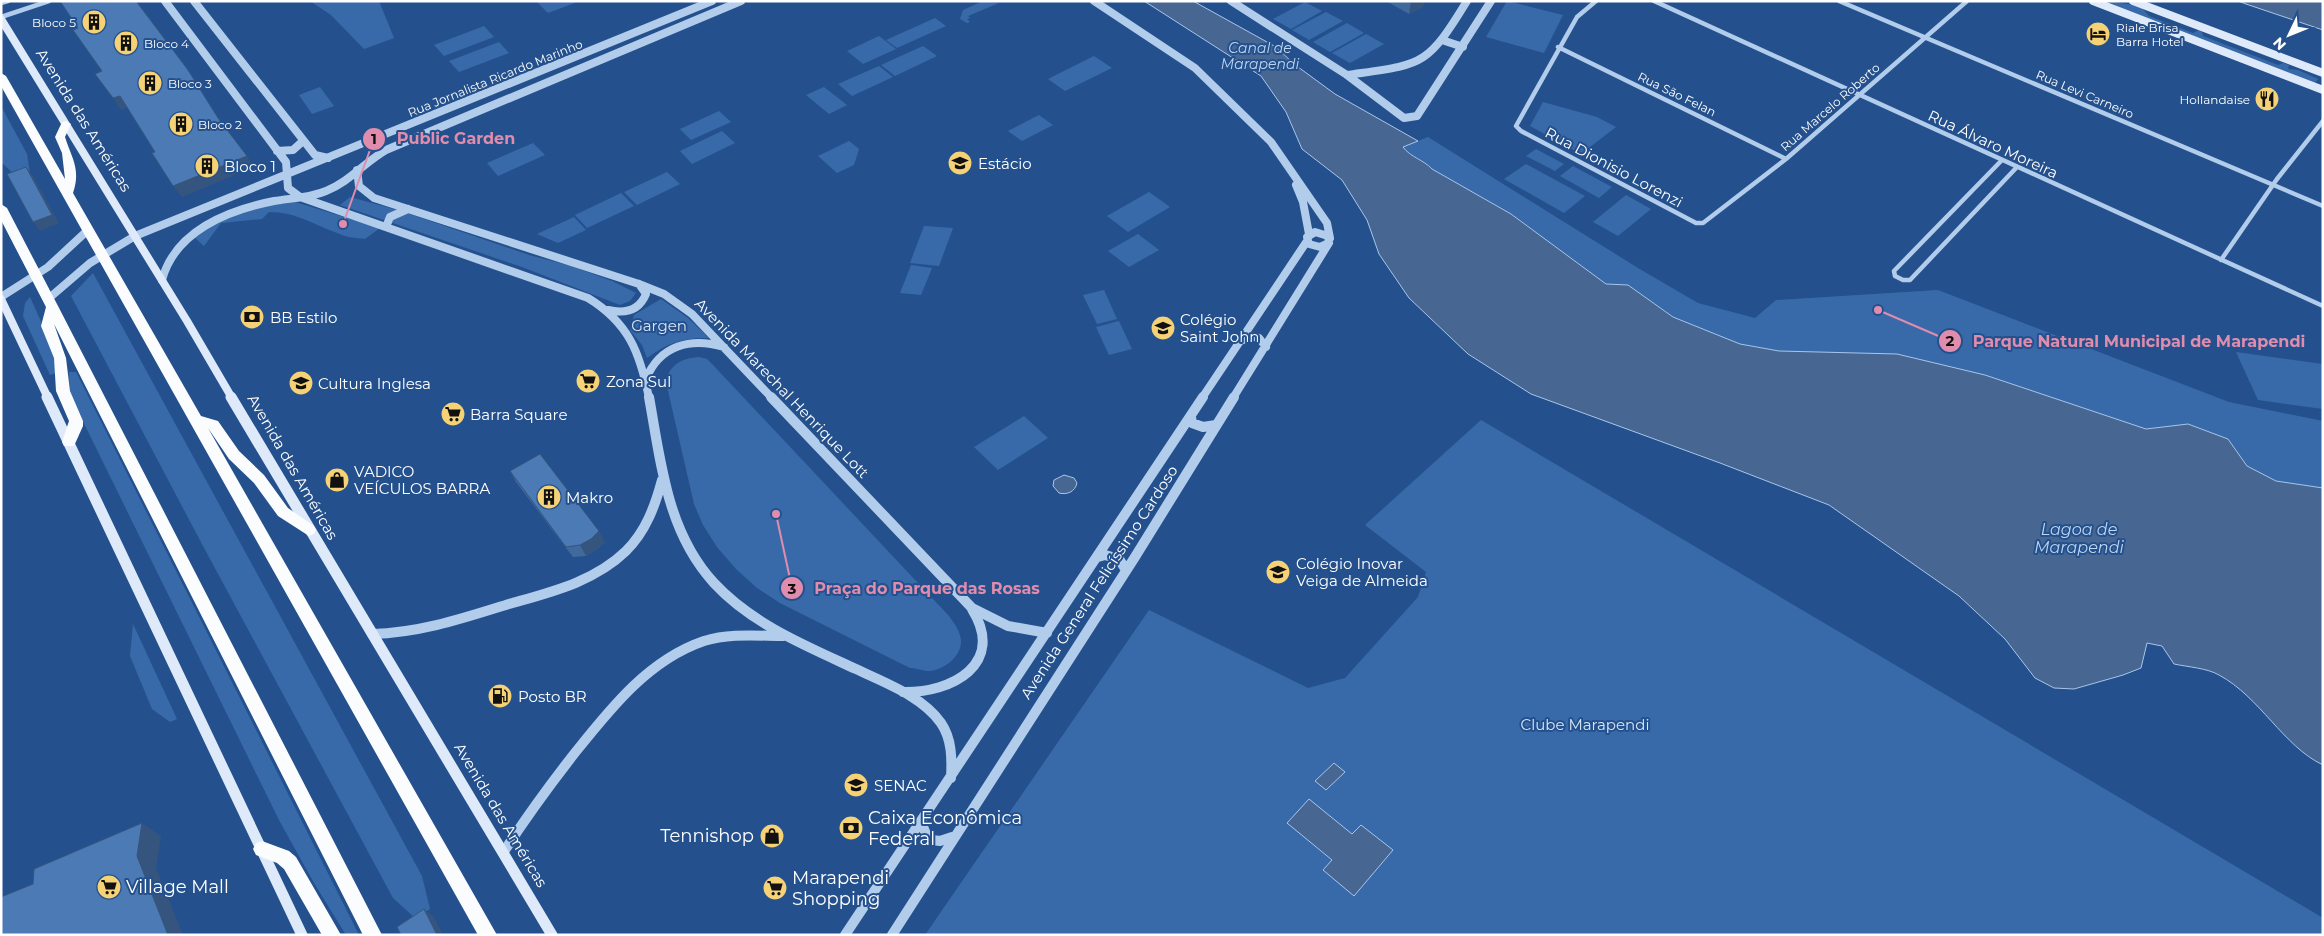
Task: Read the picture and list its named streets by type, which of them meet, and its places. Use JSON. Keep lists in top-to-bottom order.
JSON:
{
  "streets": {
    "main road": ["Avenida das Américas"],
    "street": [
      "Rua Jornalista Ricardo Marinho",
      "Rua São Felan",
      "Rua Levi Carneiro",
      "Rua Marcelo Roberto",
      "Rua Álvaro Moreira",
      "Rua Dionisio Lorenzi",
      "Avenida Marechal Henrique Lott",
      "Avenida General Felicíssimo Cardoso"
    ]
  },
  "crossings": [
    ["Rua Jornalista Ricardo Marinho", "Avenida das Américas"],
    ["Rua Jornalista Ricardo Marinho", "Avenida Marechal Henrique Lott"],
    ["Rua São Felan", "Rua Marcelo Roberto"],
    ["Rua São Felan", "Rua Dionisio Lorenzi"],
    ["Rua Levi Carneiro", "Rua Marcelo Roberto"],
    ["Rua Marcelo Roberto", "Rua Álvaro Moreira"],
    ["Rua Marcelo Roberto", "Rua Dionisio Lorenzi"],
    ["Avenida Marechal Henrique Lott", "Avenida General Felicíssimo Cardoso"]
  ],
  "water": ["Canal de Marapendi", "Lagoa de Marapendi"],
  "parks": ["Gargen", "Clube Marapendi"],
  "places": {
    "building": [
      "Bloco 5",
      "Bloco 4",
      "Bloco 3",
      "Bloco 2",
      "Bloco 1",
      "Makro"
    ],
    "hotel": ["Riale Brisa Barra Hotel"],
    "restaurant": ["Hollandaise"],
    "school or university": [
      "Estácio",
      "Colégio Saint John",
      "Cultura Inglesa",
      "Colégio Inovar Veiga de Almeida",
      "SENAC"
    ],
    "other": ["Public Garden", "Parque Natural Municipal de Marapendi", "Praça do Parque das Rosas"],
    "bank": ["BB Estilo", "Caixa Econômica Federal"],
    "supermarket": [
      "Zona Sul",
      "Barra Square",
      "Village Mall",
      "Marapendi Shopping"
    ],
    "shop": ["VADICO VEÍCULOS BARRA", "Tennishop"],
    "fuel station": ["Posto BR"]
  },
  "north": "bottom left"
}
